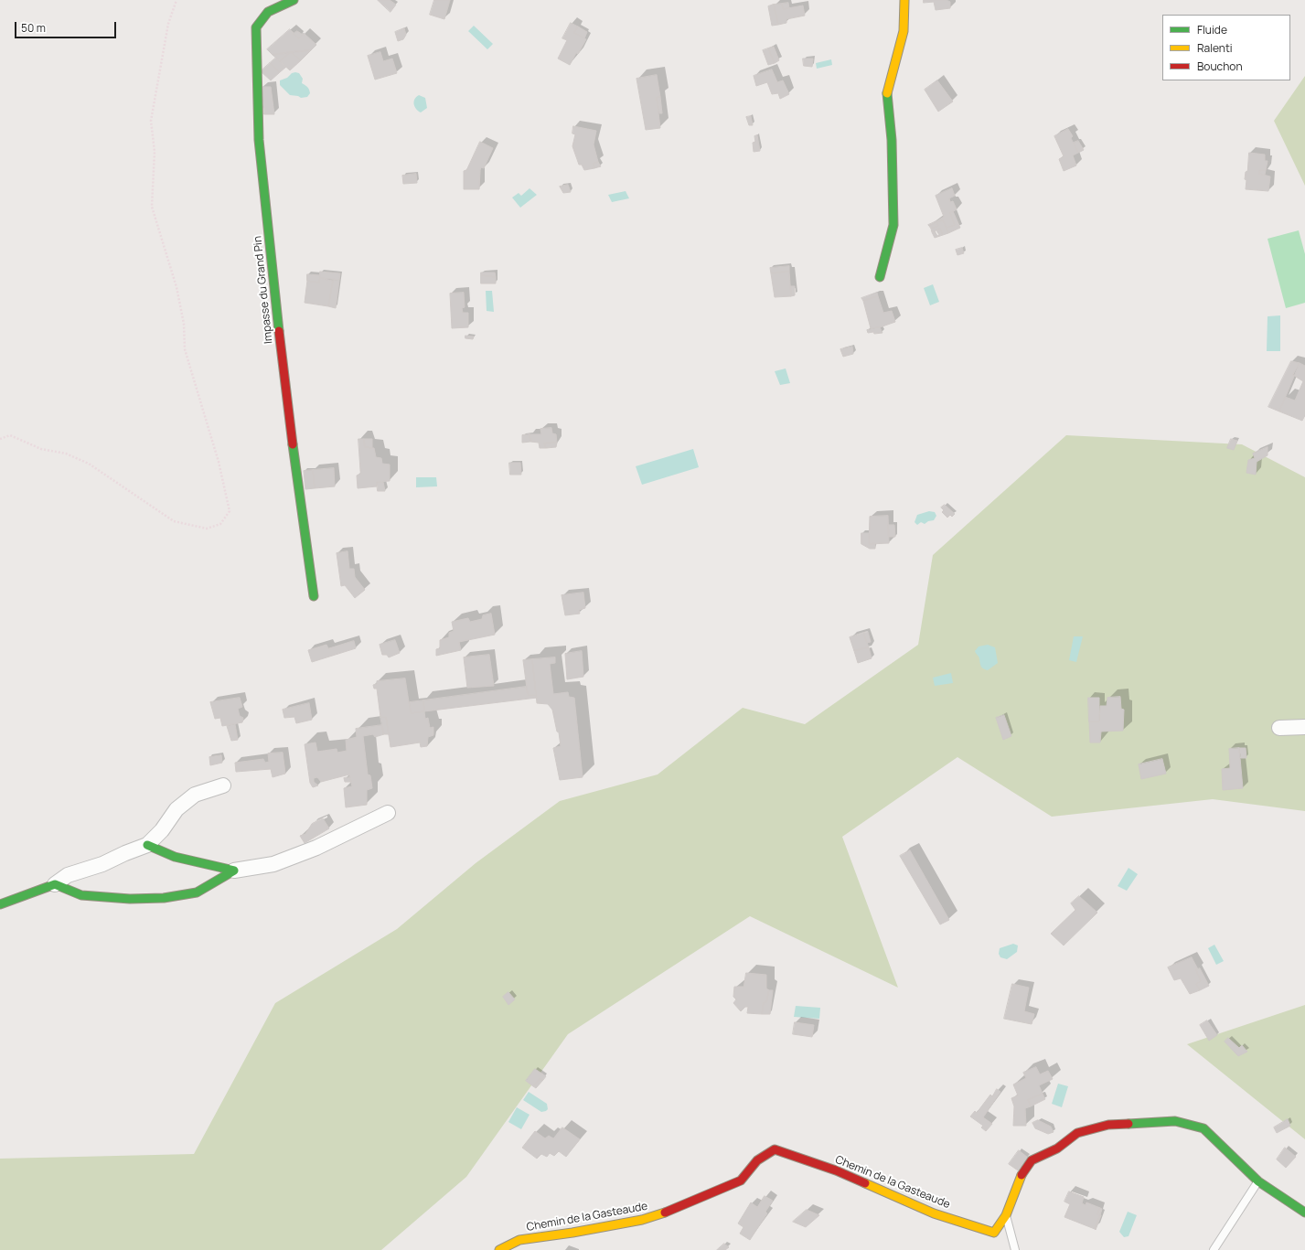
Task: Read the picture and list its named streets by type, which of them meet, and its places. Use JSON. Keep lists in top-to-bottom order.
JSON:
{
  "streets": {
    "street": ["Impasse du Grand Pin", "Chemin de la Gasteaude"]
  },
  "legend": ["Fluide", "Ralenti", "Bouchon"],
  "scale_bar": "50 m"
}
